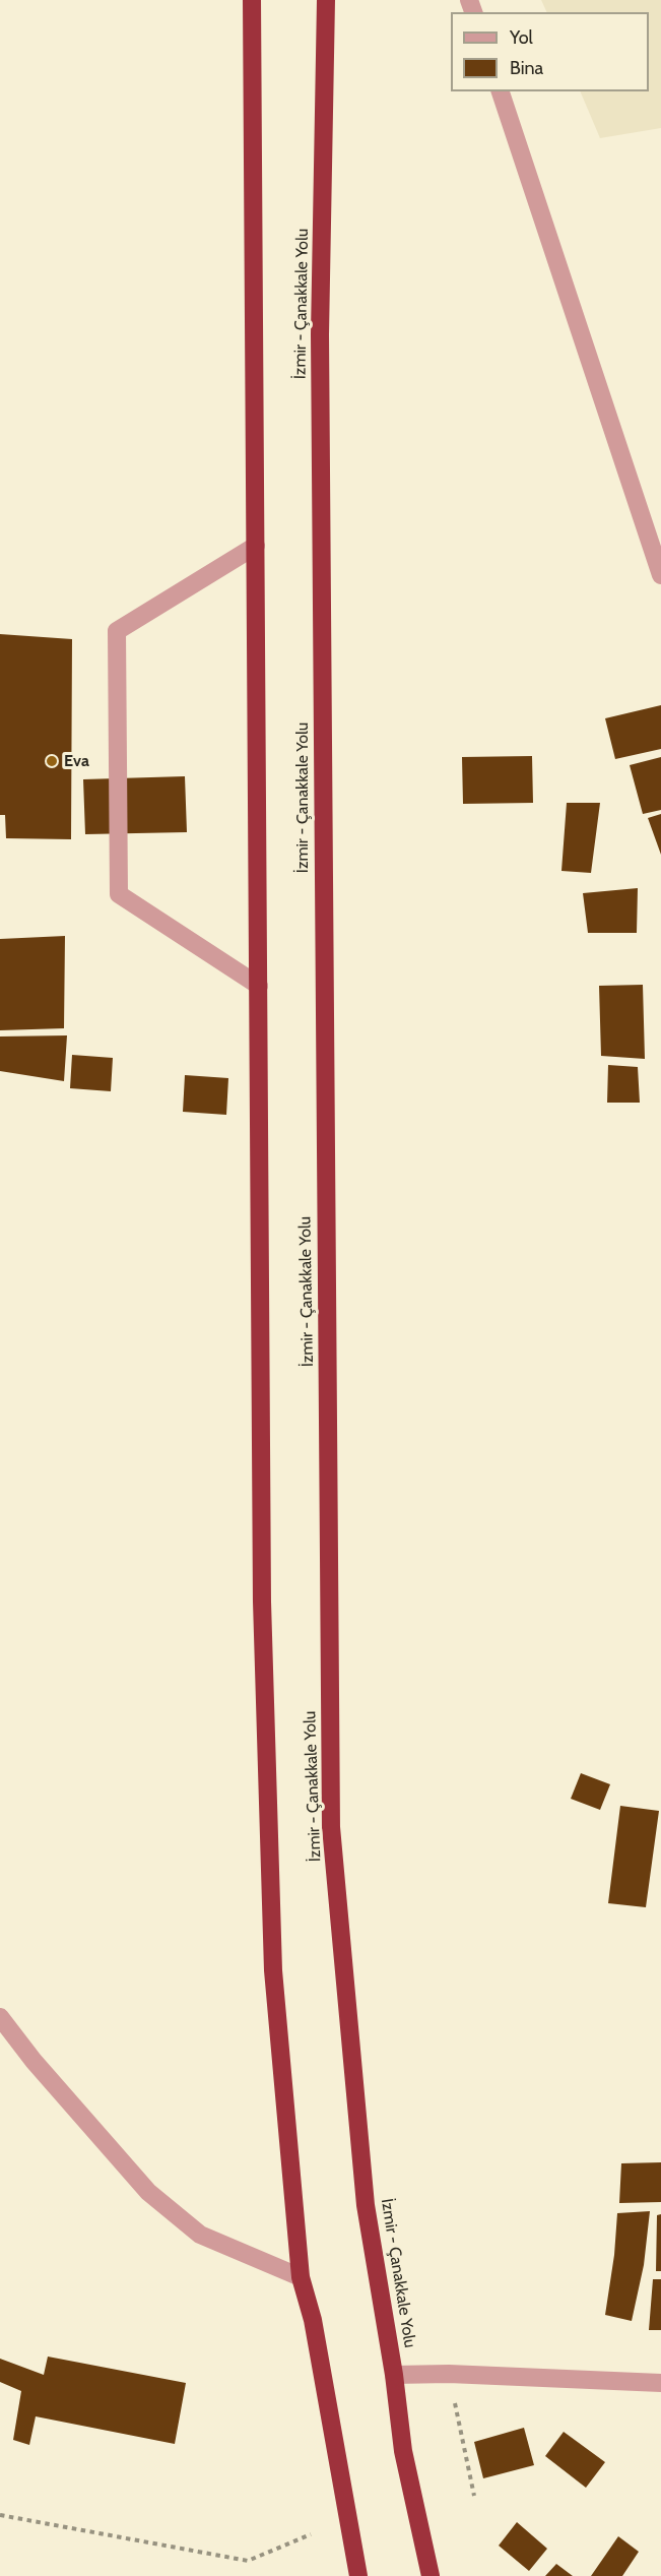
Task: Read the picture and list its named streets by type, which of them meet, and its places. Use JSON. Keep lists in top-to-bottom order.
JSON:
{
  "streets": {
    "highway": ["İzmir - Çanakkale Yolu"]
  },
  "places": ["Eva"],
  "legend": ["Yol", "Bina"]
}
